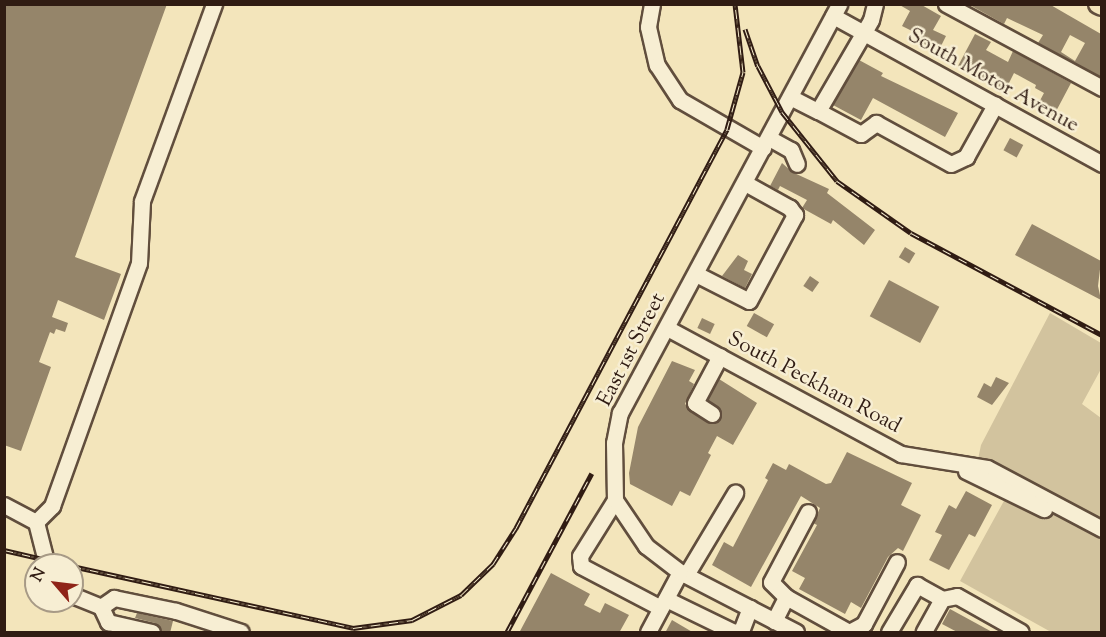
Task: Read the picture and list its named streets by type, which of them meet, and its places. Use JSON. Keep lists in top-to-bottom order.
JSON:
{
  "streets": {
    "street": ["South Motor Avenue", "East 1st Street", "South Peckham Road"]
  },
  "crossings": [
    ["South Motor Avenue", "East 1st Street"],
    ["East 1st Street", "South Peckham Road"]
  ],
  "north": "top left"
}
